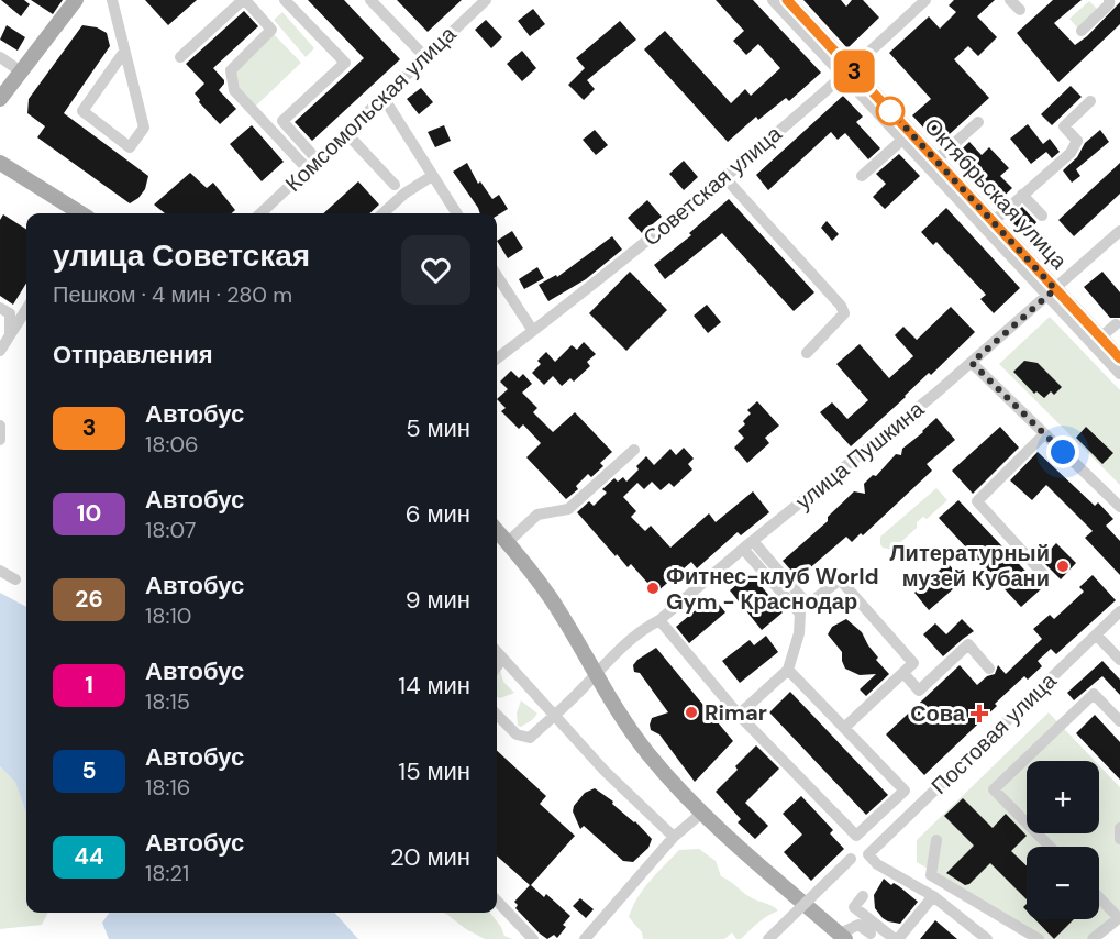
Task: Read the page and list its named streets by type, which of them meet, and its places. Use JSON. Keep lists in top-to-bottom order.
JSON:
{
  "streets": {
    "main road": ["Октябрьская улица"],
    "street": [
      "Комсомольская улица",
      "Советская улица",
      "улица Пушкина",
      "Постовая улица"
    ]
  },
  "crossings": [
    ["Советская улица", "Октябрьская улица"],
    ["Октябрьская улица", "улица Пушкина"]
  ],
  "places": {
    "other": ["Литературный музей Кубани", "Фитнес-клуб World Gym - Краснодар", "Rimar"],
    "health": ["Сова"]
  },
  "lines": ["bus line 3"],
  "page": {
    "on_map": "3",
    "heading": [
      ["улица Советская", "Пешком · 4 мин · 280 m"],
      "Отправления"
    ],
    "list": [
      {
        "mark": "3",
        "name": "Автобус",
        "note": "18:06",
        "value": "5 мин"
      },
      {
        "mark": "10",
        "name": "Автобус",
        "note": "18:07",
        "value": "6 мин"
      },
      {
        "mark": "26",
        "name": "Автобус",
        "note": "18:10",
        "value": "9 мин"
      },
      {
        "mark": "1",
        "name": "Автобус",
        "note": "18:15",
        "value": "14 мин"
      },
      {
        "mark": "5",
        "name": "Автобус",
        "note": "18:16",
        "value": "15 мин"
      },
      {
        "mark": "44",
        "name": "Автобус",
        "note": "18:21",
        "value": "20 мин"
      }
    ],
    "map_buttons": ["+", "−"]
  }
}
